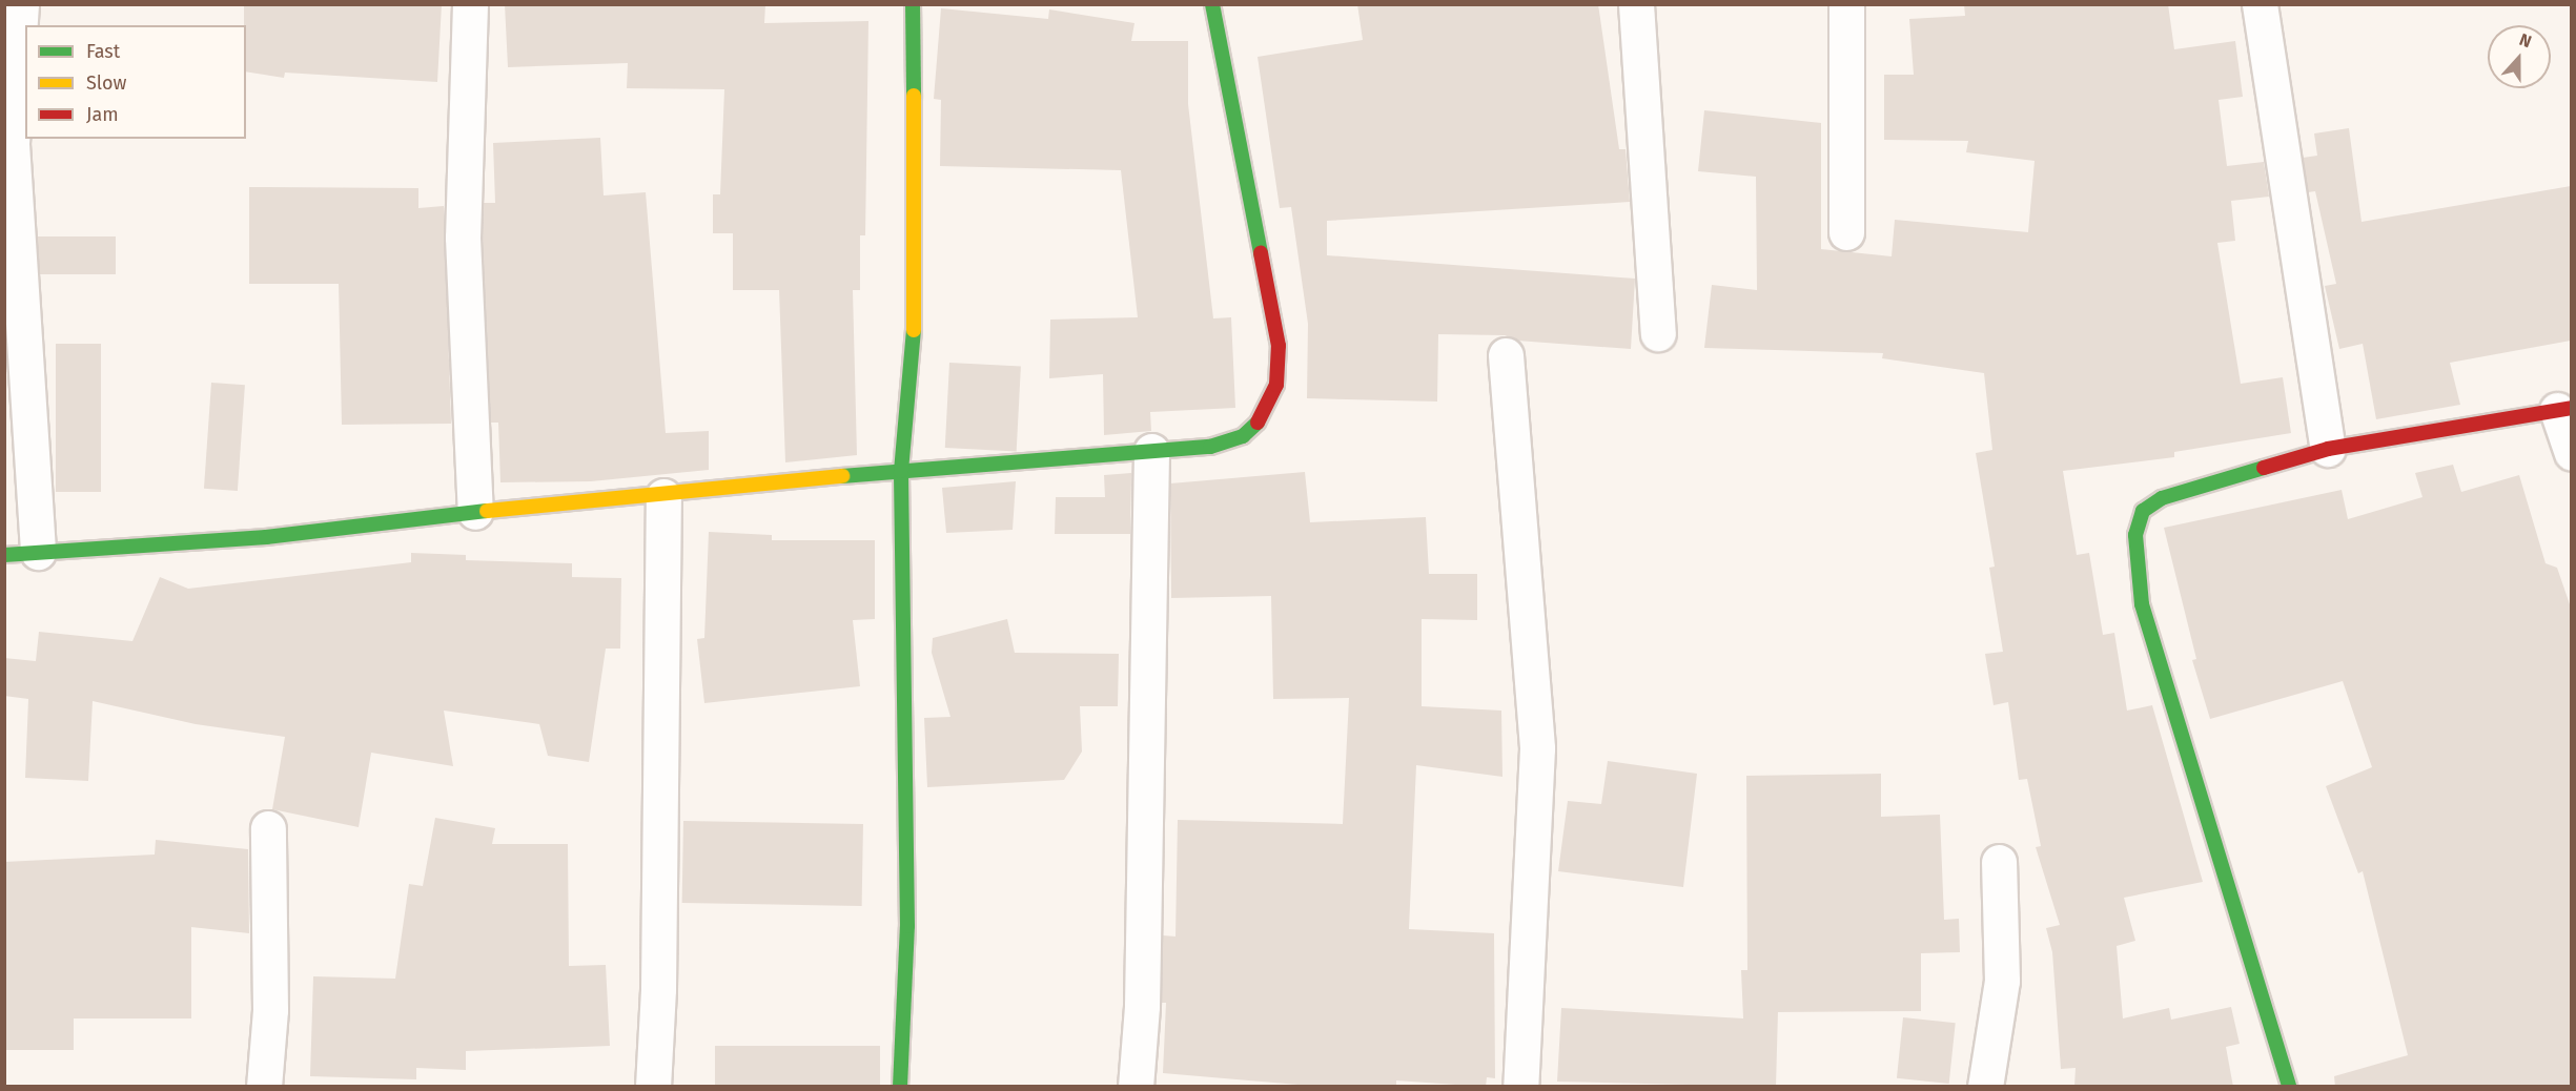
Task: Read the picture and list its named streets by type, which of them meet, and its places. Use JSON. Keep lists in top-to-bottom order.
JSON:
{
  "legend": ["Fast", "Slow", "Jam"],
  "north": "top"
}
